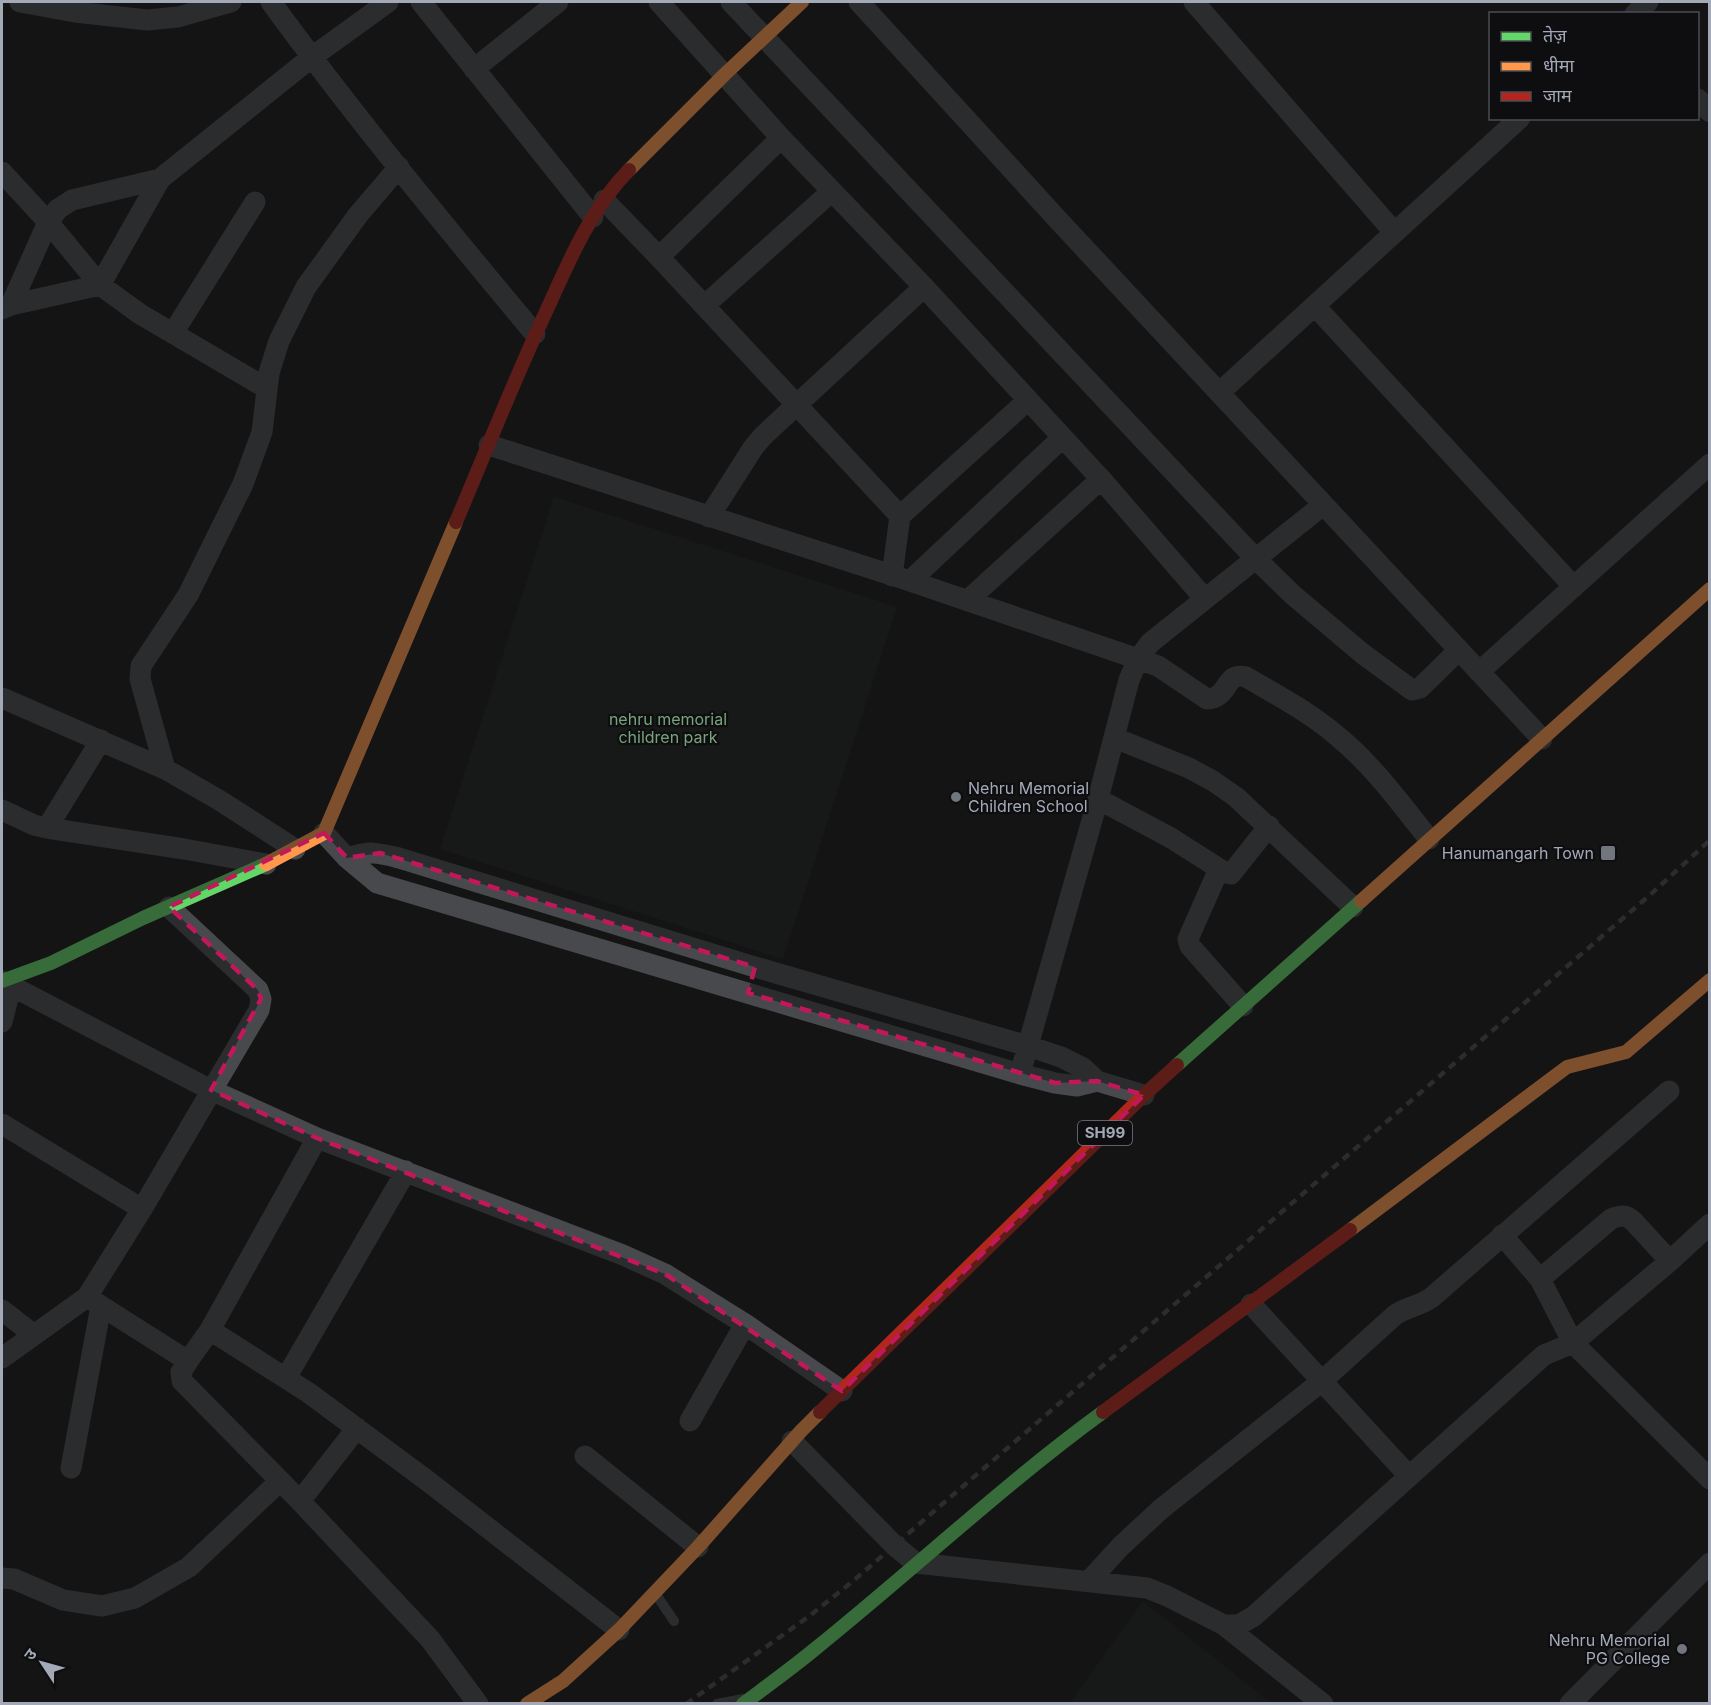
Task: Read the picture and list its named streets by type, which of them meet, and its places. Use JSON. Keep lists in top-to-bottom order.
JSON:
{
  "streets": {
    "street": ["SH99"]
  },
  "parks": ["nehru memorial children park"],
  "places": {
    "other": ["Nehru Memorial Children School", "Nehru Memorial PG College"],
    "transit": ["Hanumangarh Town"]
  },
  "legend": ["तेज़", "धीमा", "जाम"],
  "north": "top left"
}
